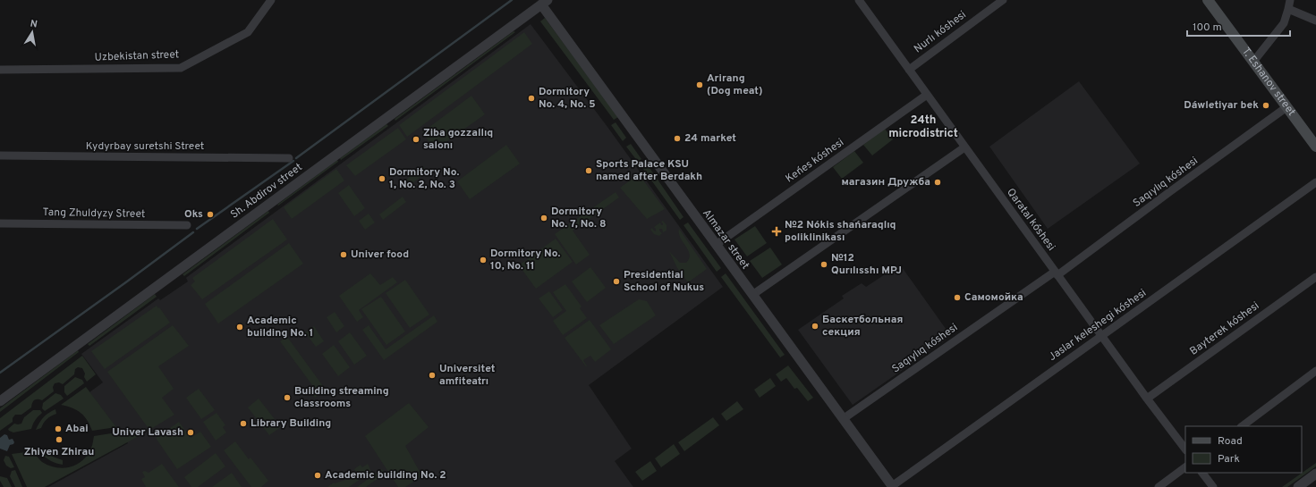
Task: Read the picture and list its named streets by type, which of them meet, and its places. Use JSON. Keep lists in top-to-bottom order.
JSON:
{
  "streets": {
    "main road": ["T. Eshanov street"],
    "street": [
      "Nurlı kóshesi",
      "Uzbekistan street",
      "Kydyrbay suretshi Street",
      "Keńes kóshesi",
      "Saqıylıq kóshesi",
      "Sh. Abdirov street",
      "Tang Zhuldyzy Street",
      "Qaratal kóshesi",
      "Almazar street",
      "Jaslar keleshegi kóshesi",
      "Bayterek kóshesi"
    ]
  },
  "crossings": [
    ["Nurlı kóshesi", "Qaratal kóshesi"],
    ["T. Eshanov street", "Saqıylıq kóshesi"],
    ["Keńes kóshesi", "Qaratal kóshesi"],
    ["Keńes kóshesi", "Almazar street"],
    ["Saqıylıq kóshesi", "Qaratal kóshesi"],
    ["Saqıylıq kóshesi", "Almazar street"],
    ["Sh. Abdirov street", "Almazar street"],
    ["Qaratal kóshesi", "Jaslar keleshegi kóshesi"],
    ["Qaratal kóshesi", "Bayterek kóshesi"],
    ["Almazar street", "Jaslar keleshegi kóshesi"]
  ],
  "districts": ["24th microdistrict"],
  "places": {
    "other": [
      "Arirang (Dog meat)",
      "Dormitory No. 4, No. 5",
      "Dáwletiyar bek",
      "24 market",
      "Ziba gozzallıq salonı",
      "Sports Palace KSU named after Berdakh",
      "Dormitory No. 1, No. 2, No. 3",
      "магазин Дружба",
      "Oks",
      "Dormitory No. 7, No. 8",
      "Univer food",
      "Dormitory No. 10, No. 11",
      "№12 Qurılısshı MPJ",
      "Presidential School of Nukus",
      "Самомойка",
      "Баскетбольная секция",
      "Academic building No. 1",
      "Universitet amfiteatrı",
      "Building streaming classrooms",
      "Library Building",
      "Abai",
      "Univer Lavash",
      "Zhiyen Zhirau",
      "Academic building No. 2"
    ],
    "health": ["№2 Nókis shańaraqlıq poliklinikası"]
  },
  "legend": ["Road", "Park"],
  "scale_bar": "100 m",
  "north": "top"
}
